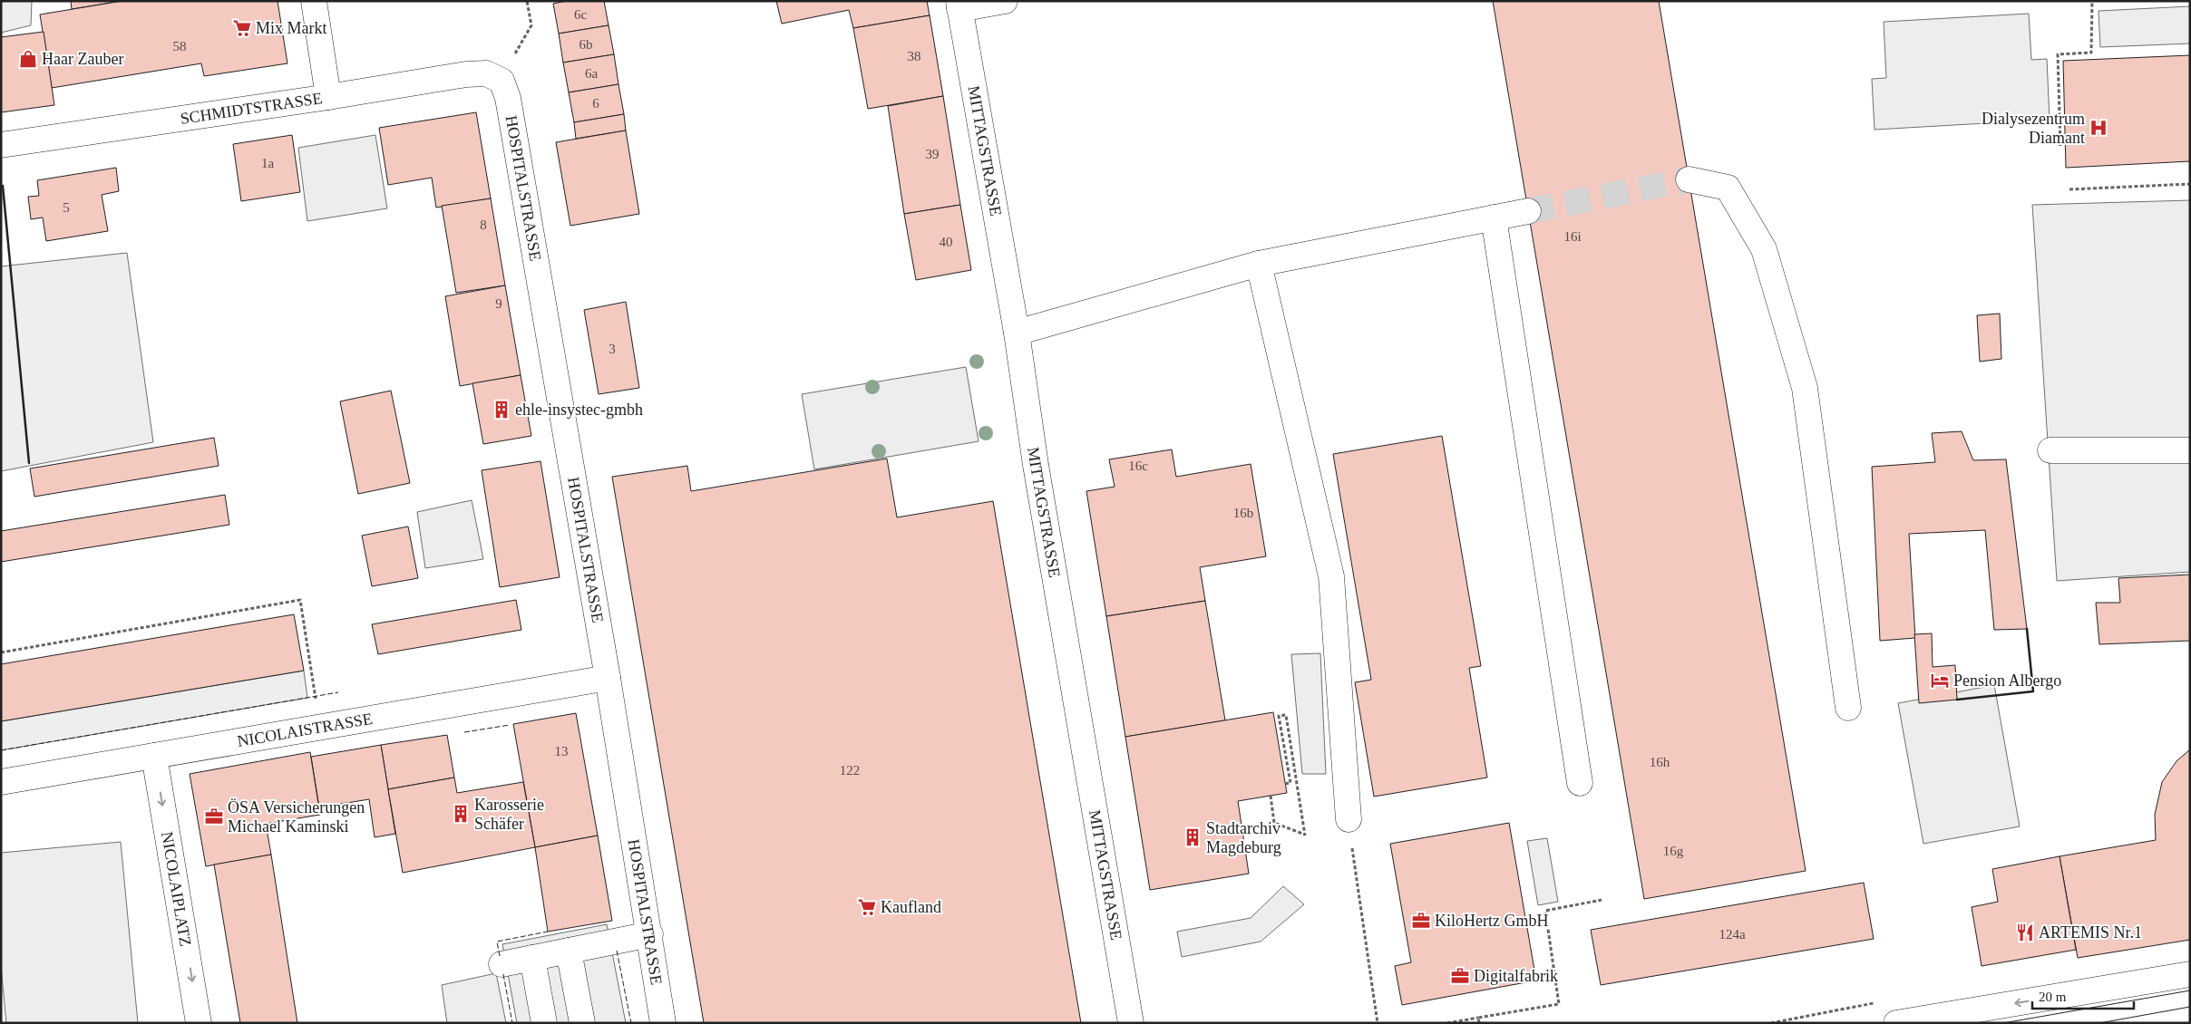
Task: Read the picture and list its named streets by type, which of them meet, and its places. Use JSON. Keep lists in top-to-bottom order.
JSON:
{
  "streets": {
    "street": [
      "SCHMIDTSTRASSE",
      "MITTAGSTRASSE",
      "HOSPITALSTRASSE",
      "NICOLAISTRASSE",
      "NICOLAIPLATZ"
    ]
  },
  "crossings": [
    ["SCHMIDTSTRASSE", "HOSPITALSTRASSE"],
    ["HOSPITALSTRASSE", "NICOLAISTRASSE"],
    ["NICOLAISTRASSE", "NICOLAIPLATZ"]
  ],
  "one_way": ["NICOLAIPLATZ"],
  "places": {
    "supermarket": ["Mix Markt", "Kaufland"],
    "shop": ["Haar Zauber"],
    "hospital": ["Dialysezentrum Diamant"],
    "building": ["ehle-insystec-gmbh", "Karosserie Schäfer", "Stadtarchiv Magdeburg"],
    "hotel": ["Pension Albergo"],
    "office": ["ÖSA Versicherungen Michael Kaminski", "KiloHertz GmbH", "Digitalfabrik"],
    "restaurant": ["ARTEMIS Nr.1"]
  },
  "house_numbers": [
    "6c",
    "6b",
    "58",
    "38",
    "6a",
    "6",
    "39",
    "1a",
    "5",
    "8",
    "16i",
    "40",
    "9",
    "3",
    "16c",
    "16b",
    "13",
    "16h",
    "122",
    "16g",
    "124a"
  ],
  "scale_bar": "20 m"
}
